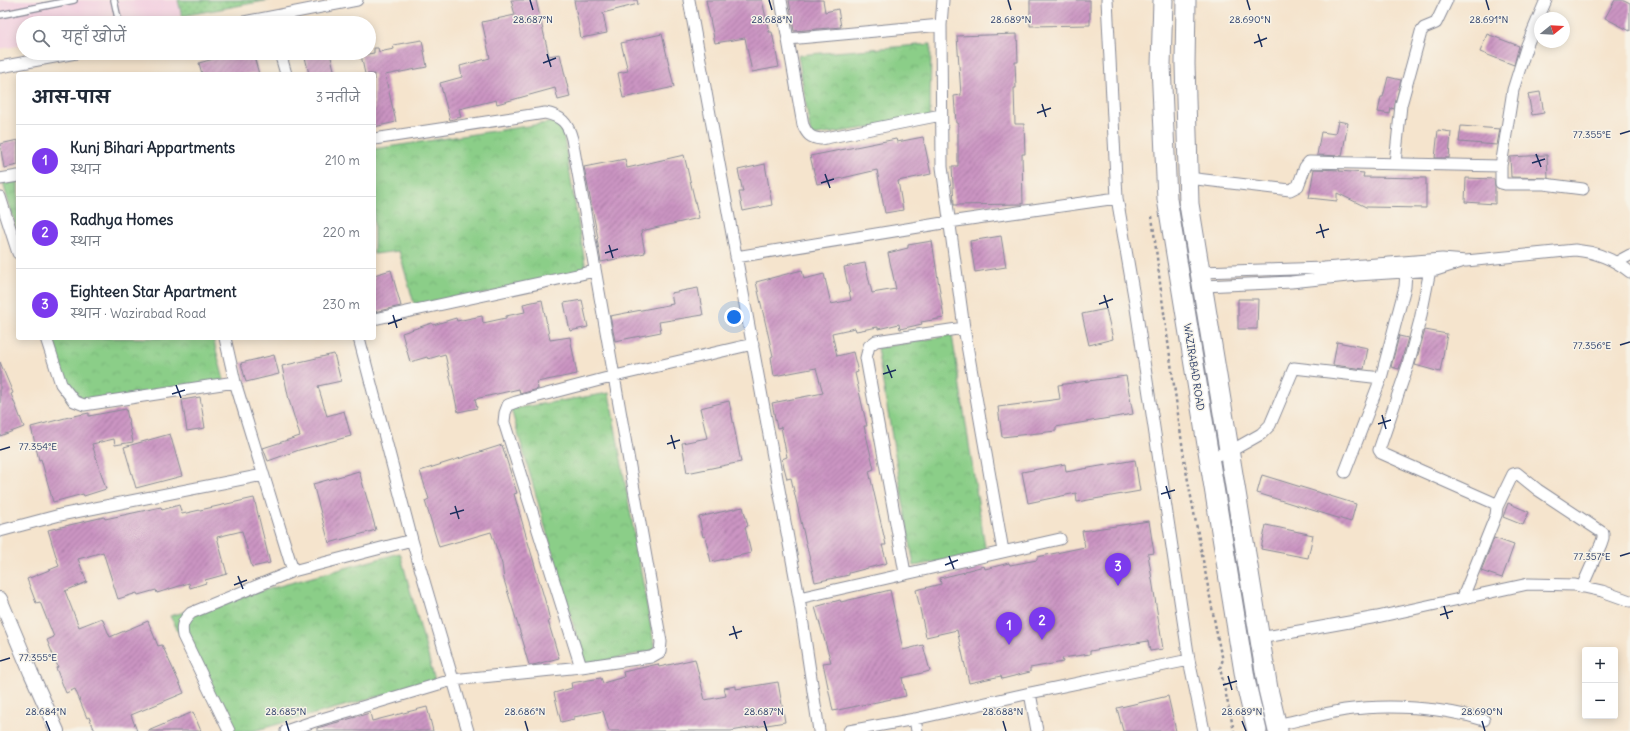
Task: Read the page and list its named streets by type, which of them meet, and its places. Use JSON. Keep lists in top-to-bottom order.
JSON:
{
  "streets": {
    "highway": ["WAZIRABAD ROAD"]
  },
  "north": "right",
  "page": {
    "search": "यहाँ खोजें",
    "heading": ["आस-पास", "3 नतीजे"],
    "list": [
      {
        "mark": "1",
        "name": "Kunj Bihari Appartments",
        "note": "स्थान",
        "value": "210 m"
      },
      {
        "mark": "2",
        "name": "Radhya Homes",
        "note": "स्थान",
        "value": "220 m"
      },
      {
        "mark": "3",
        "name": "Eighteen Star Apartment",
        "note": "स्थान · Wazirabad Road",
        "value": "230 m"
      }
    ],
    "pins": ["3", "2", "1"],
    "map_buttons": ["+", "−"]
  },
  "coordinates": [
    "28.687°N",
    "28.688°N",
    "28.689°N",
    "28.690°N",
    "28.691°N",
    "77.355°E",
    "77.356°E",
    "77.354°E",
    "77.357°E",
    "28.684°N",
    "28.685°N",
    "28.686°N"
  ]
}
